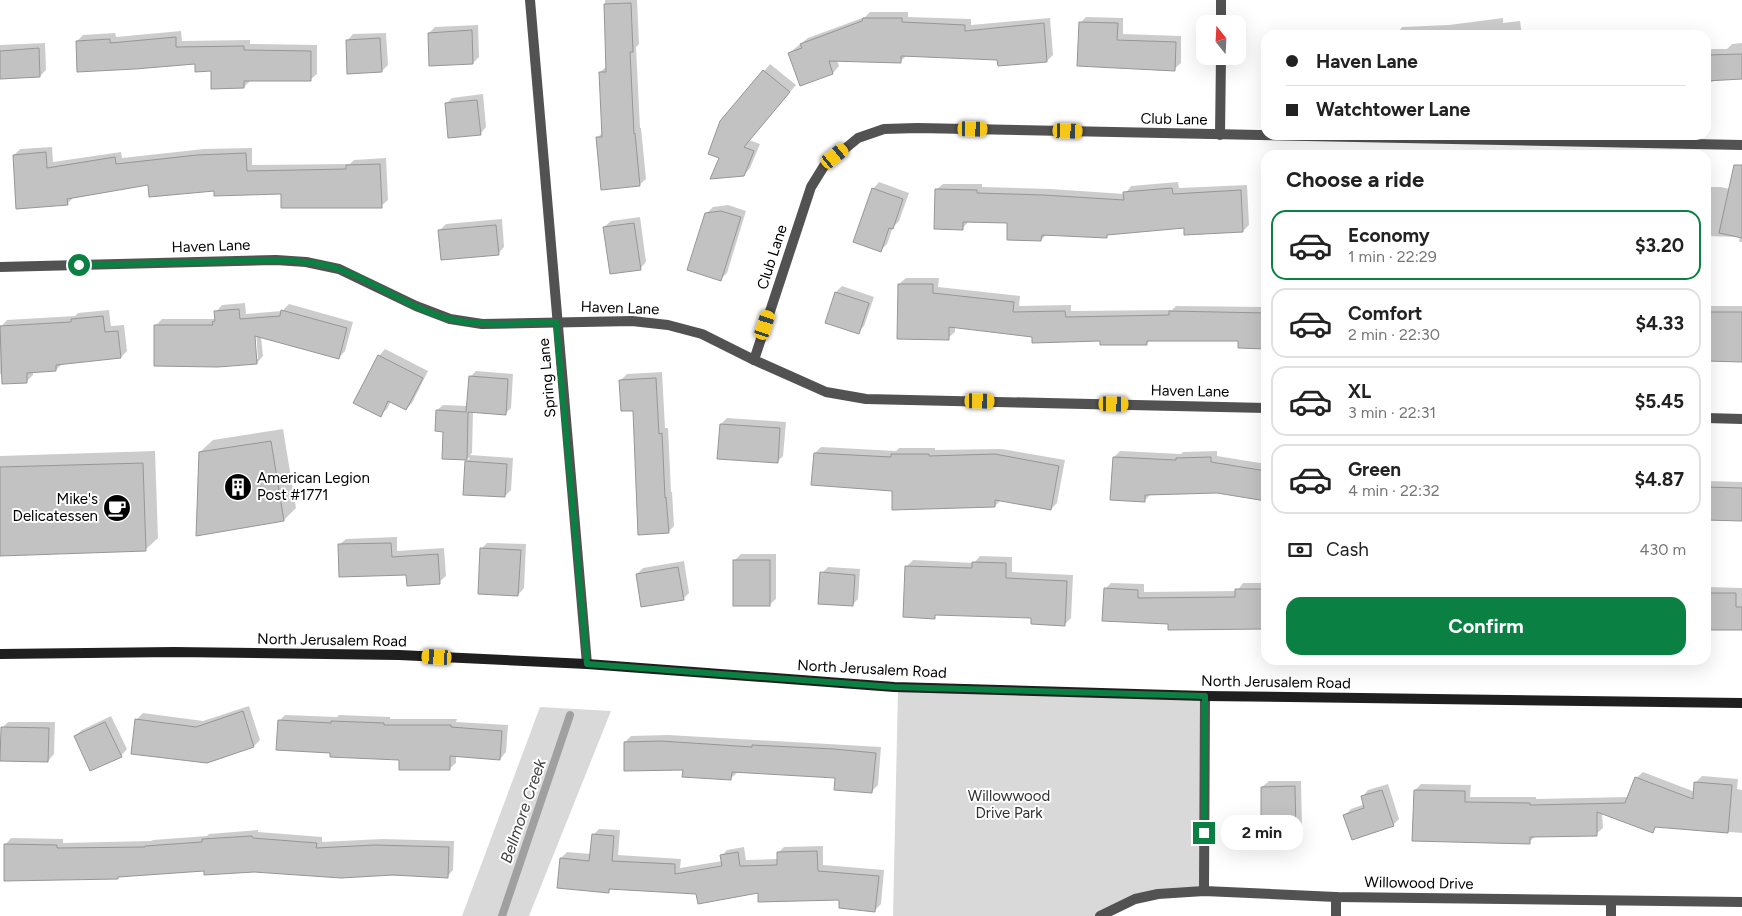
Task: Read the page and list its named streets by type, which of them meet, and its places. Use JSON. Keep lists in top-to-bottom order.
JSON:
{
  "streets": {
    "main road": ["North Jerusalem Road"],
    "street": [
      "Club Lane",
      "Haven Lane",
      "Spring Lane",
      "Willowood Drive"
    ]
  },
  "crossings": [
    ["Club Lane", "Haven Lane"],
    ["Haven Lane", "Spring Lane"],
    ["Spring Lane", "North Jerusalem Road"]
  ],
  "water": ["Bellmore Creek"],
  "parks": ["Willowwood Drive Park"],
  "places": {
    "building": ["American Legion Post #1771"],
    "cafe": ["Mike's Delicatessen"]
  },
  "north": "top",
  "page": {
    "banner": ["Haven Lane", "Watchtower Lane"],
    "heading": "Choose a ride",
    "list": [
      {
        "name": "Economy",
        "note": "1 min · 22:29",
        "value": "$3.20"
      },
      {
        "name": "Comfort",
        "note": "2 min · 22:30",
        "value": "$4.33"
      },
      {
        "name": "XL",
        "note": "3 min · 22:31",
        "value": "$5.45"
      },
      {
        "name": "Green",
        "note": "4 min · 22:32",
        "value": "$4.87"
      }
    ],
    "pay": ["Cash", "430 m"],
    "buttons": "Confirm",
    "bubble": "2 min"
  }
}
